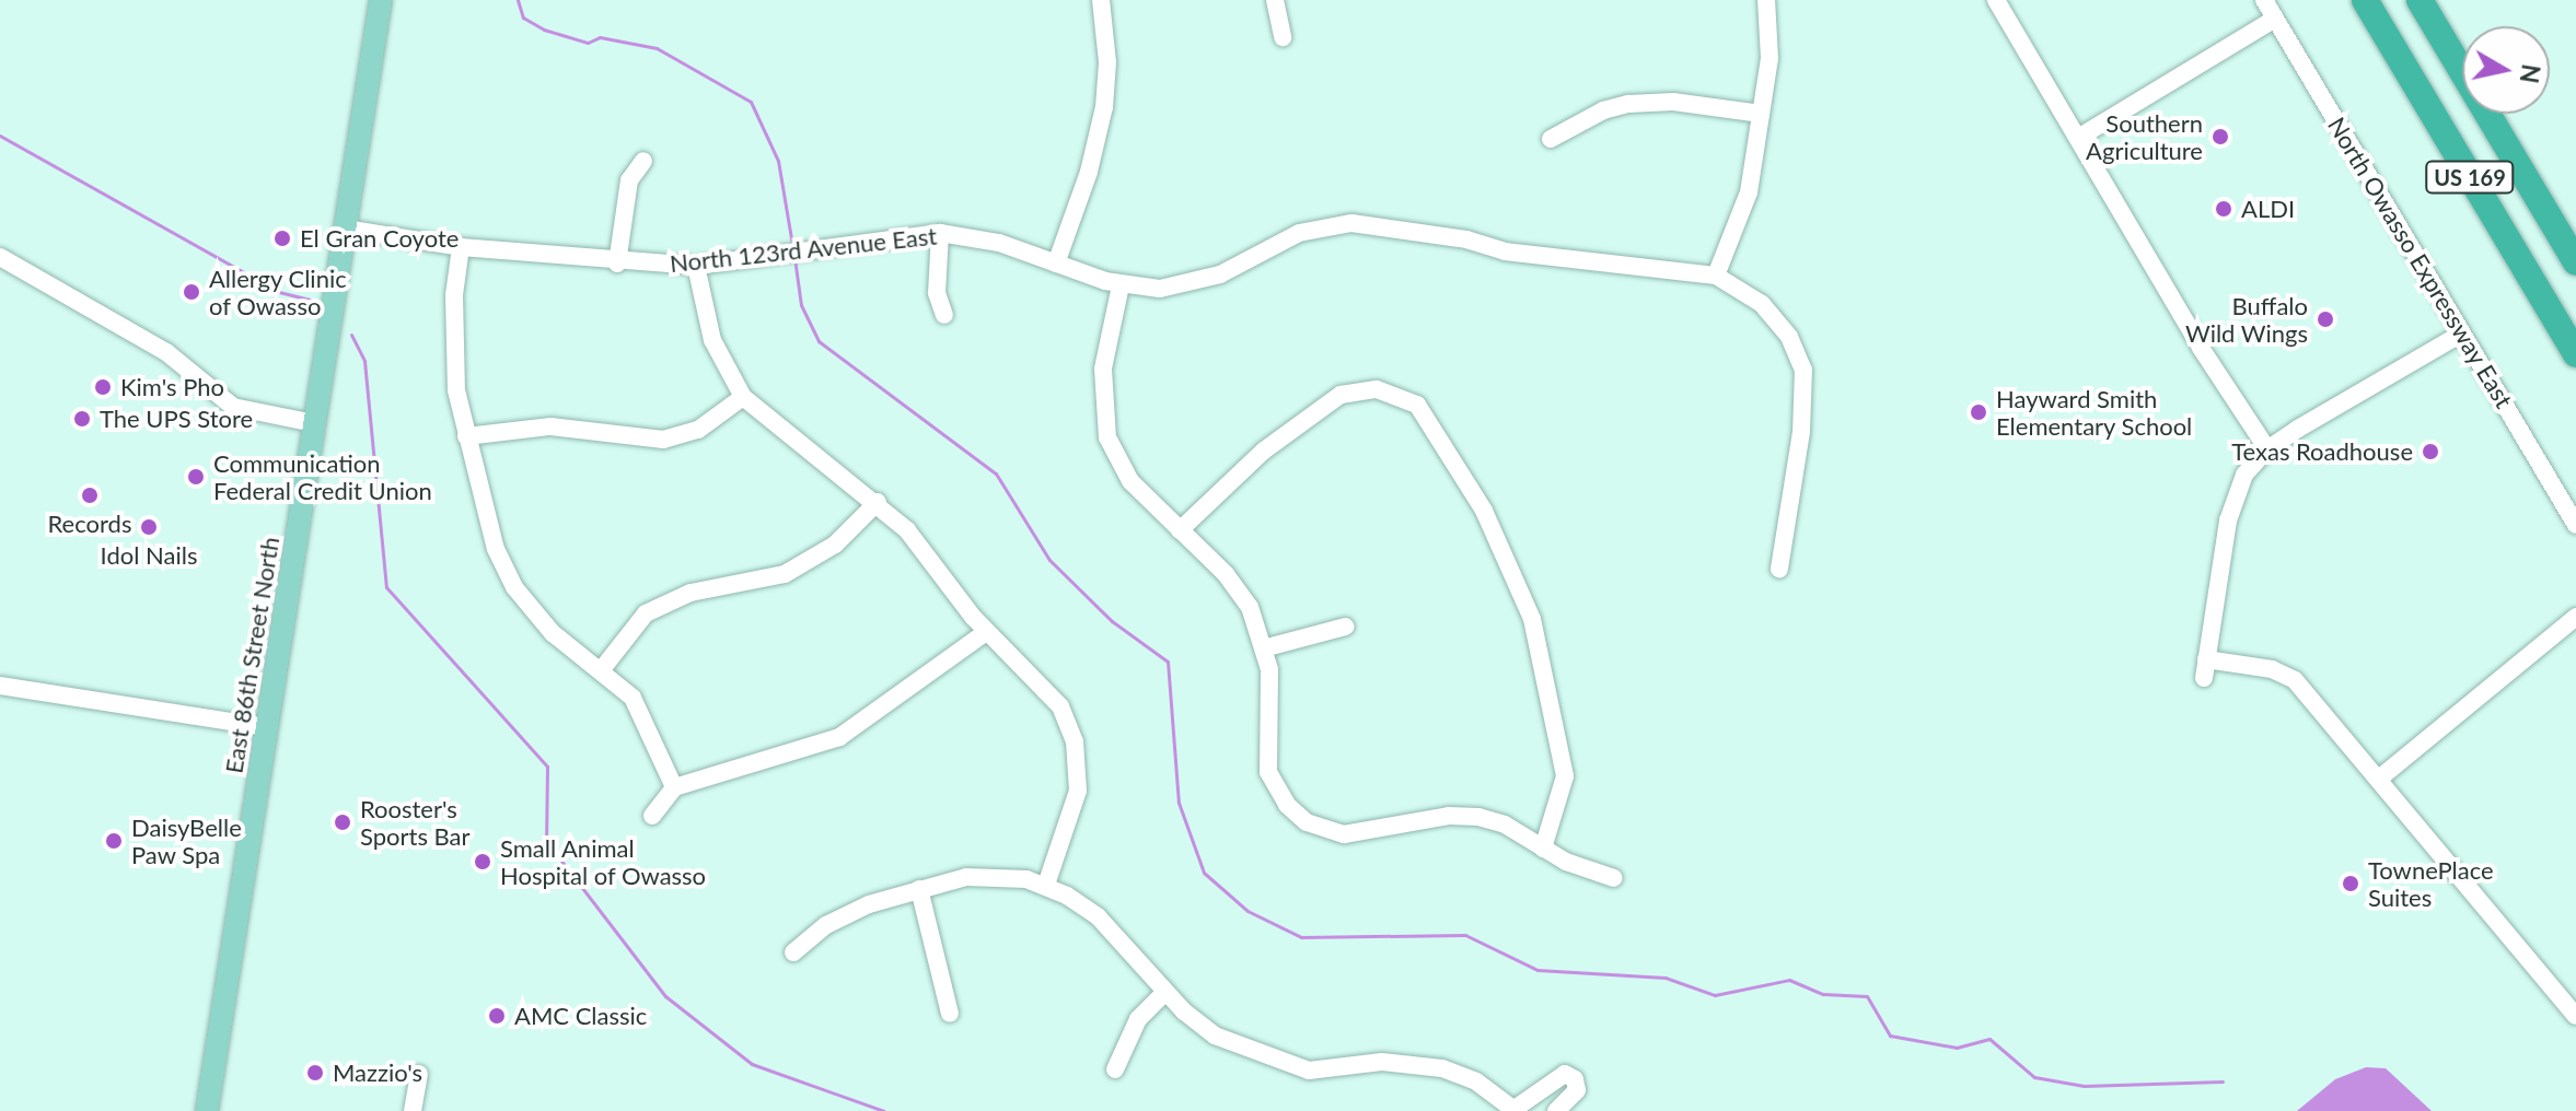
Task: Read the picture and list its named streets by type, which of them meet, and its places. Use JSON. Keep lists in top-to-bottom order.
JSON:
{
  "streets": {
    "highway": ["US 169"],
    "main road": ["East 86th Street North"],
    "street": ["North 123rd Avenue East", "North Owasso Expressway East"]
  },
  "crossings": [
    ["North 123rd Avenue East", "East 86th Street North"]
  ],
  "places": [
    "Southern Agriculture",
    "ALDI",
    "El Gran Coyote",
    "Allergy Clinic of Owasso",
    "Buffalo Wild Wings",
    "Kim's Pho",
    "Hayward Smith Elementary School",
    "The UPS Store",
    "Texas Roadhouse",
    "Communication Federal Credit Union",
    "Records",
    "Idol Nails",
    "Rooster's Sports Bar",
    "DaisyBelle Paw Spa",
    "Small Animal Hospital of Owasso",
    "TownePlace Suites",
    "AMC Classic",
    "Mazzio's"
  ],
  "north": "right"
}
